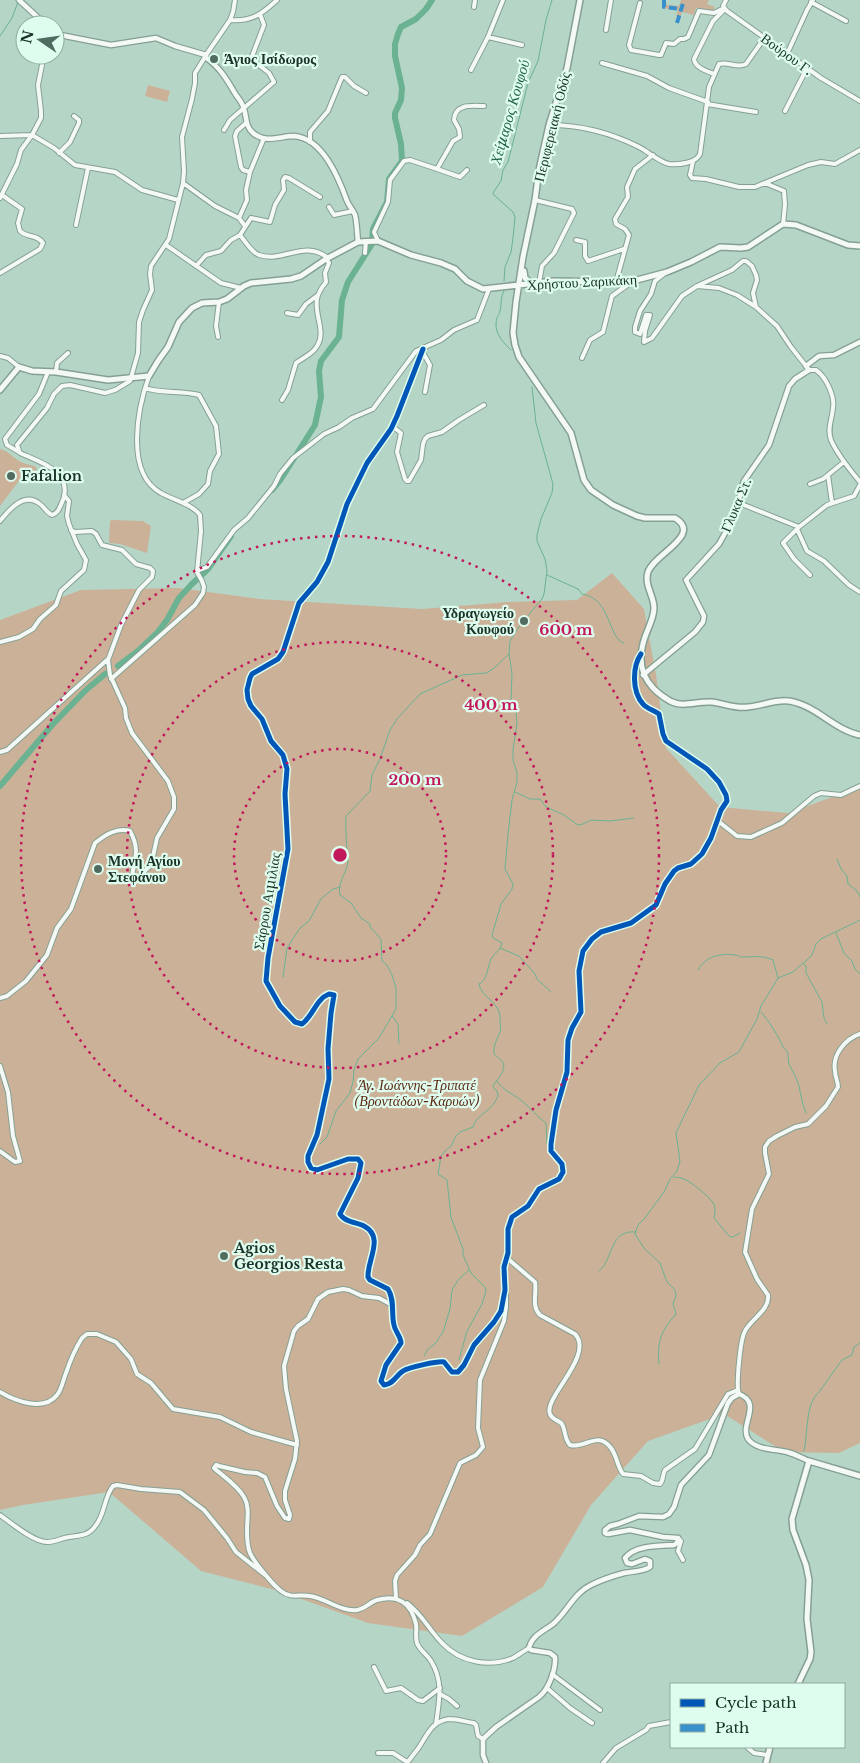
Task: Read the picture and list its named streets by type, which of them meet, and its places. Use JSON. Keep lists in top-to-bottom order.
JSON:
{
  "streets": {
    "main road": ["Περιφερειακή Οδός", "Χρήστου Σαρικάκη"],
    "street": ["Βούρου Γ.", "Γλυκα Στ.", "Σάρρου Αιμιλίας"]
  },
  "crossings": [
    ["Περιφερειακή Οδός", "Χρήστου Σαρικάκη"],
    ["Περιφερειακή Οδός", "Γλυκα Στ."]
  ],
  "water": ["Χείμαρος Κουφού"],
  "parks": ["Άγ. Ιωάννης-Τριπατέ (Βροντάδων-Καρυών)"],
  "places": [
    "Άγιος Ισίδωρος",
    "Fafalion",
    "Υδραγωγείο Κουφού",
    "Μονή Αγίου Στεφάνου",
    "Agios Georgios Resta"
  ],
  "legend": ["Cycle path", "Path"],
  "north": "left",
  "rings": ["600 m", "400 m", "200 m"]
}
